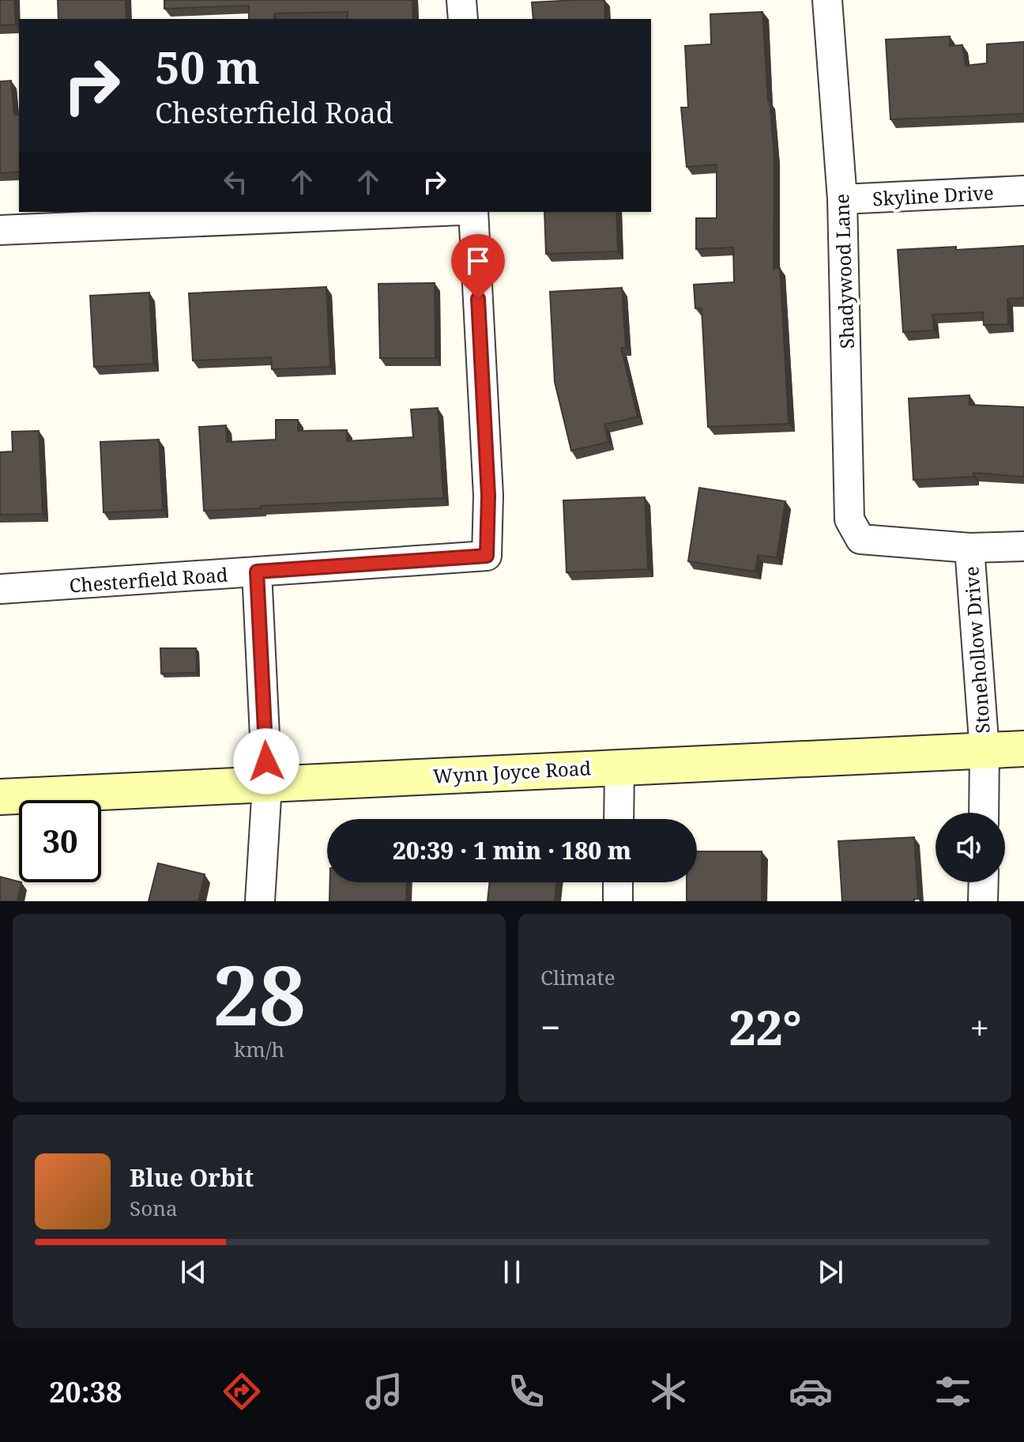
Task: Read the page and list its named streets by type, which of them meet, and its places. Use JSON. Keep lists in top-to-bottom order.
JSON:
{
  "streets": {
    "street": [
      "Skyline Drive",
      "Shadywood Lane",
      "Chesterfield Road",
      "Stonehollow Drive",
      "Wynn Joyce Road"
    ]
  },
  "crossings": [
    ["Skyline Drive", "Shadywood Lane"],
    ["Shadywood Lane", "Stonehollow Drive"],
    ["Stonehollow Drive", "Wynn Joyce Road"]
  ],
  "page": {
    "turn": ["50 m", "Chesterfield Road"],
    "limit": "30",
    "trip": "20:39 · 1 min · 180 m",
    "tile": [
      ["28", "km/h"],
      "Climate"
    ],
    "heat": ["−", "22°", "+"],
    "song": ["Blue Orbit", "Sona"],
    "tabs": "20:38"
  }
}
